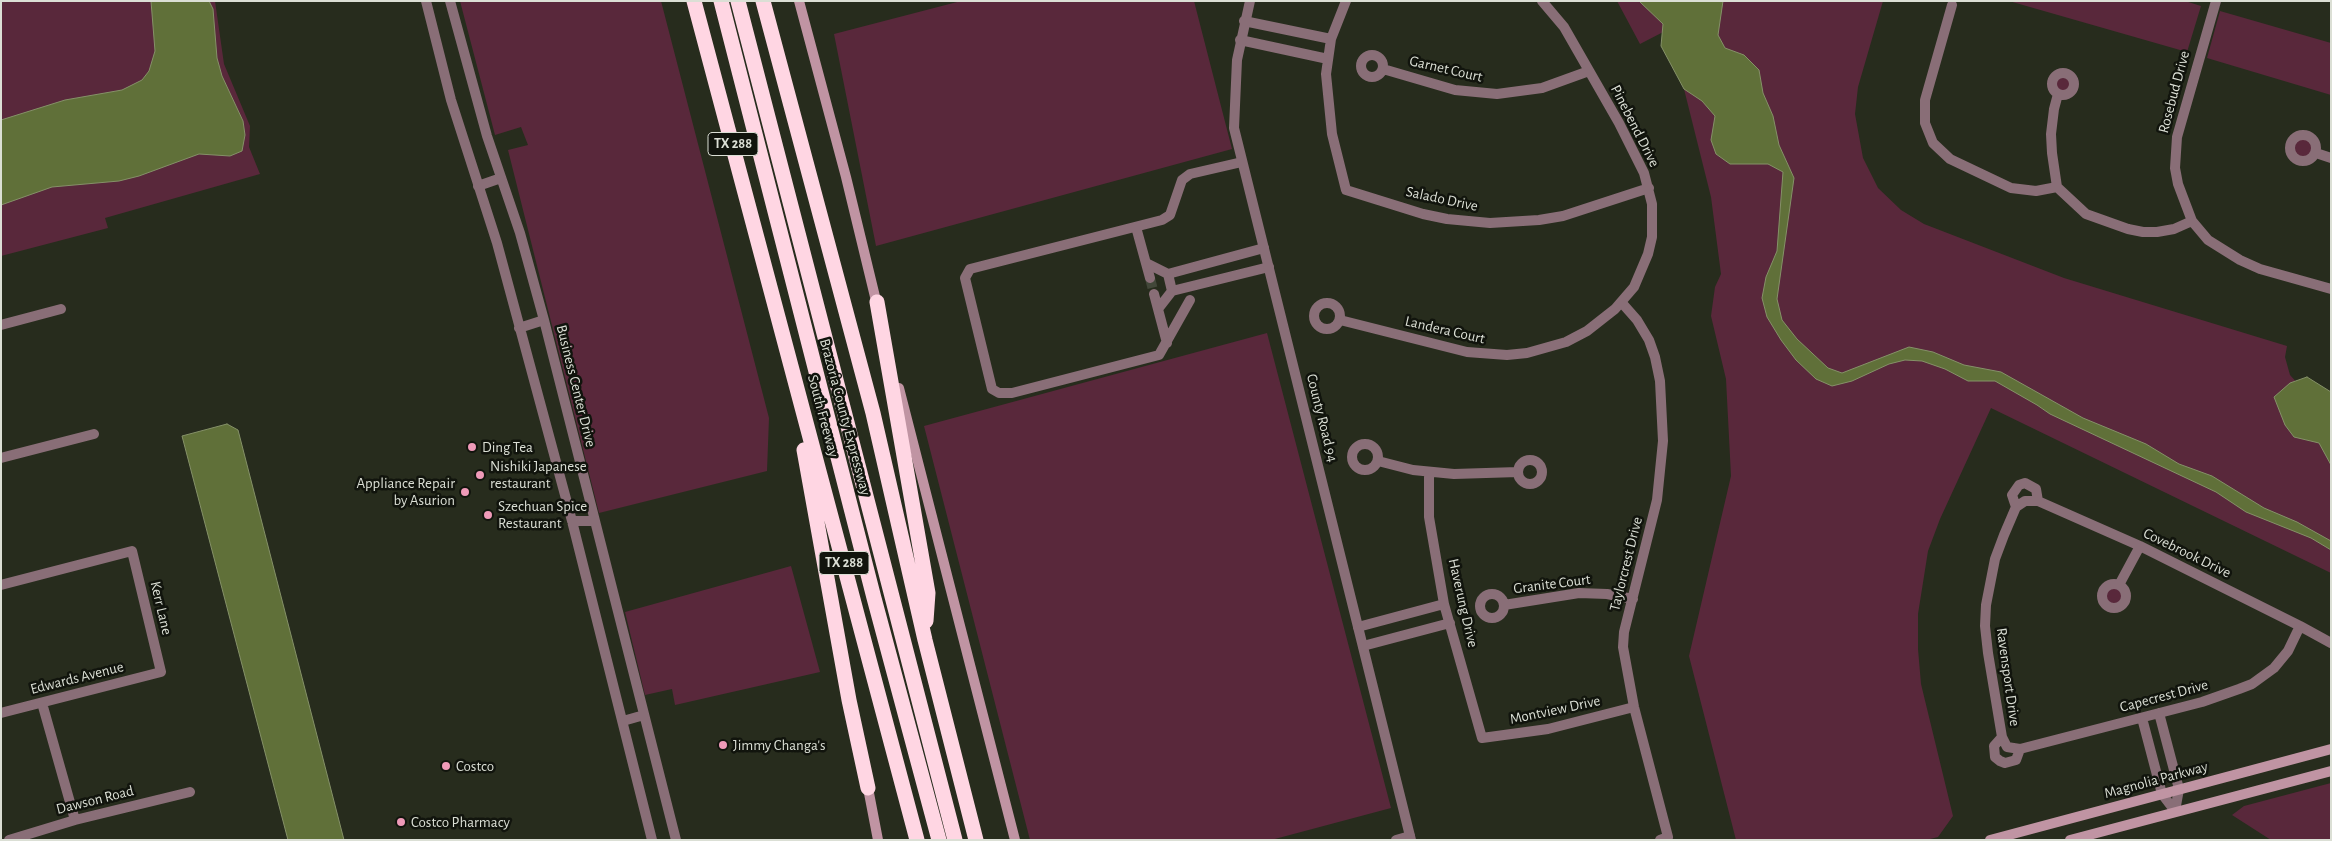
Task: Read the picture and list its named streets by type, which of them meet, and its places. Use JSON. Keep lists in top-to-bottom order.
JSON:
{
  "streets": {
    "highway": ["TX 288", "South Freeway", "Brazoria County Expressway"],
    "main road": ["Magnolia Parkway"],
    "street": [
      "Garnet Court",
      "Rosebud Drive",
      "Pinebend Drive",
      "Salado Drive",
      "Landera Court",
      "Business Center Drive",
      "County Road 94",
      "Covebrook Drive",
      "Taylorcrest Drive",
      "Granite Court",
      "Haverung Drive",
      "Kerr Lane",
      "Ravensport Drive",
      "Edwards Avenue",
      "Capecrest Drive",
      "Montview Drive",
      "Dawson Road"
    ]
  },
  "crossings": [
    ["Garnet Court", "Pinebend Drive"],
    ["Pinebend Drive", "Salado Drive"],
    ["Pinebend Drive", "Landera Court"],
    ["Pinebend Drive", "Taylorcrest Drive"],
    ["Landera Court", "Taylorcrest Drive"],
    ["Covebrook Drive", "Ravensport Drive"],
    ["Covebrook Drive", "Capecrest Drive"],
    ["Taylorcrest Drive", "Granite Court"],
    ["Taylorcrest Drive", "Montview Drive"],
    ["Haverung Drive", "Montview Drive"],
    ["Kerr Lane", "Edwards Avenue"],
    ["Ravensport Drive", "Capecrest Drive"]
  ],
  "places": [
    "Ding Tea",
    "Nishiki Japanese restaurant",
    "Appliance Repair by Asurion",
    "Szechuan Spice Restaurant",
    "Jimmy Changa's",
    "Costco",
    "Costco Pharmacy"
  ]
}
